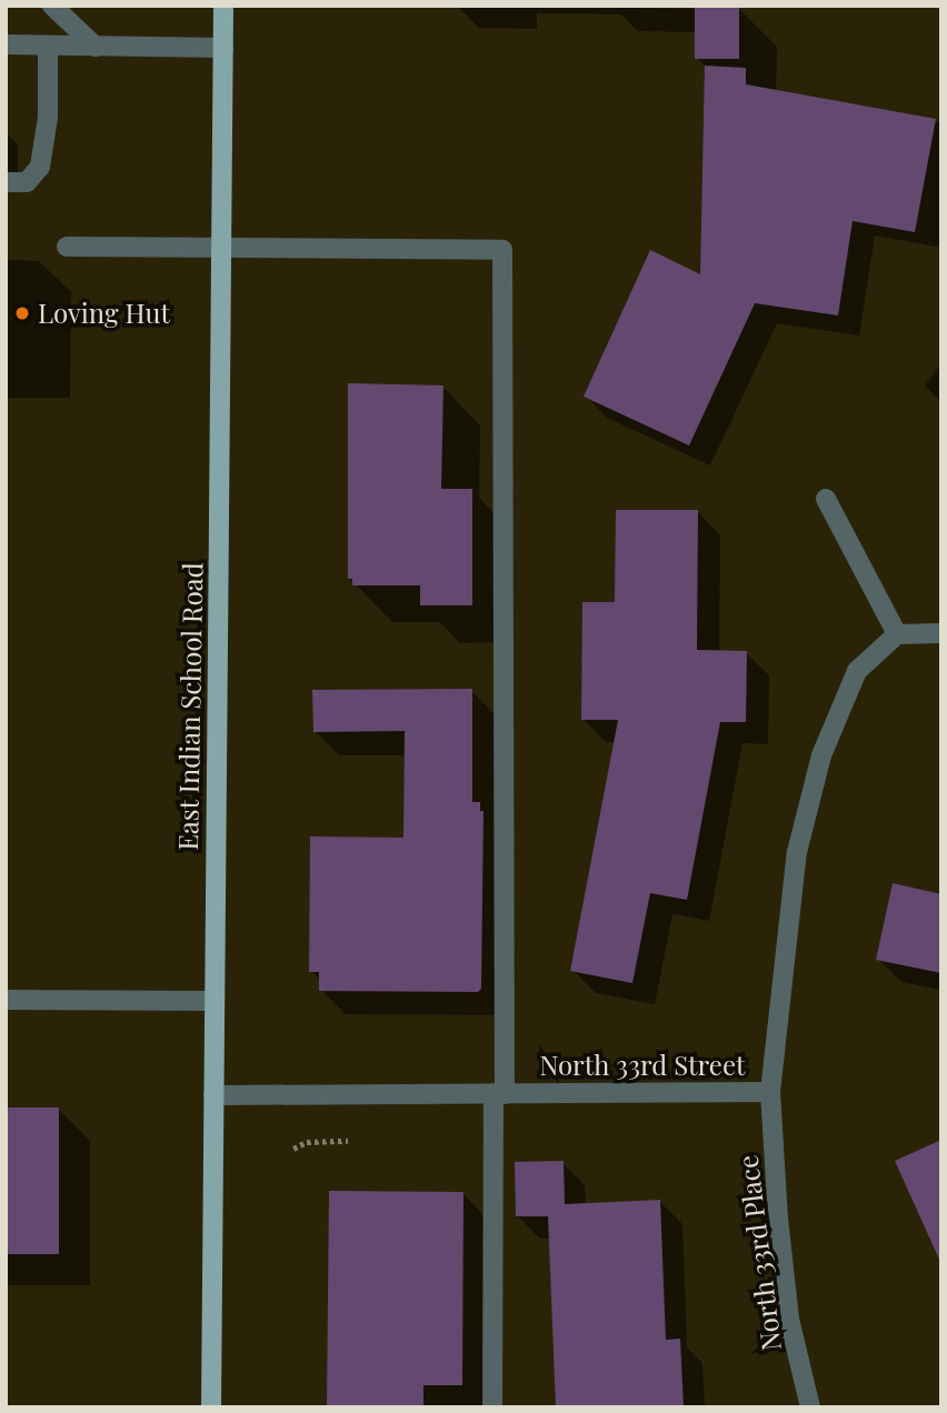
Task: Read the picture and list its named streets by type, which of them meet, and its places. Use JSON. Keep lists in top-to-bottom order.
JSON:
{
  "streets": {
    "main road": ["East Indian School Road"],
    "street": ["North 33rd Street", "North 33rd Place"]
  },
  "crossings": [
    ["East Indian School Road", "North 33rd Street"],
    ["North 33rd Street", "North 33rd Place"]
  ],
  "places": ["Loving Hut"]
}
